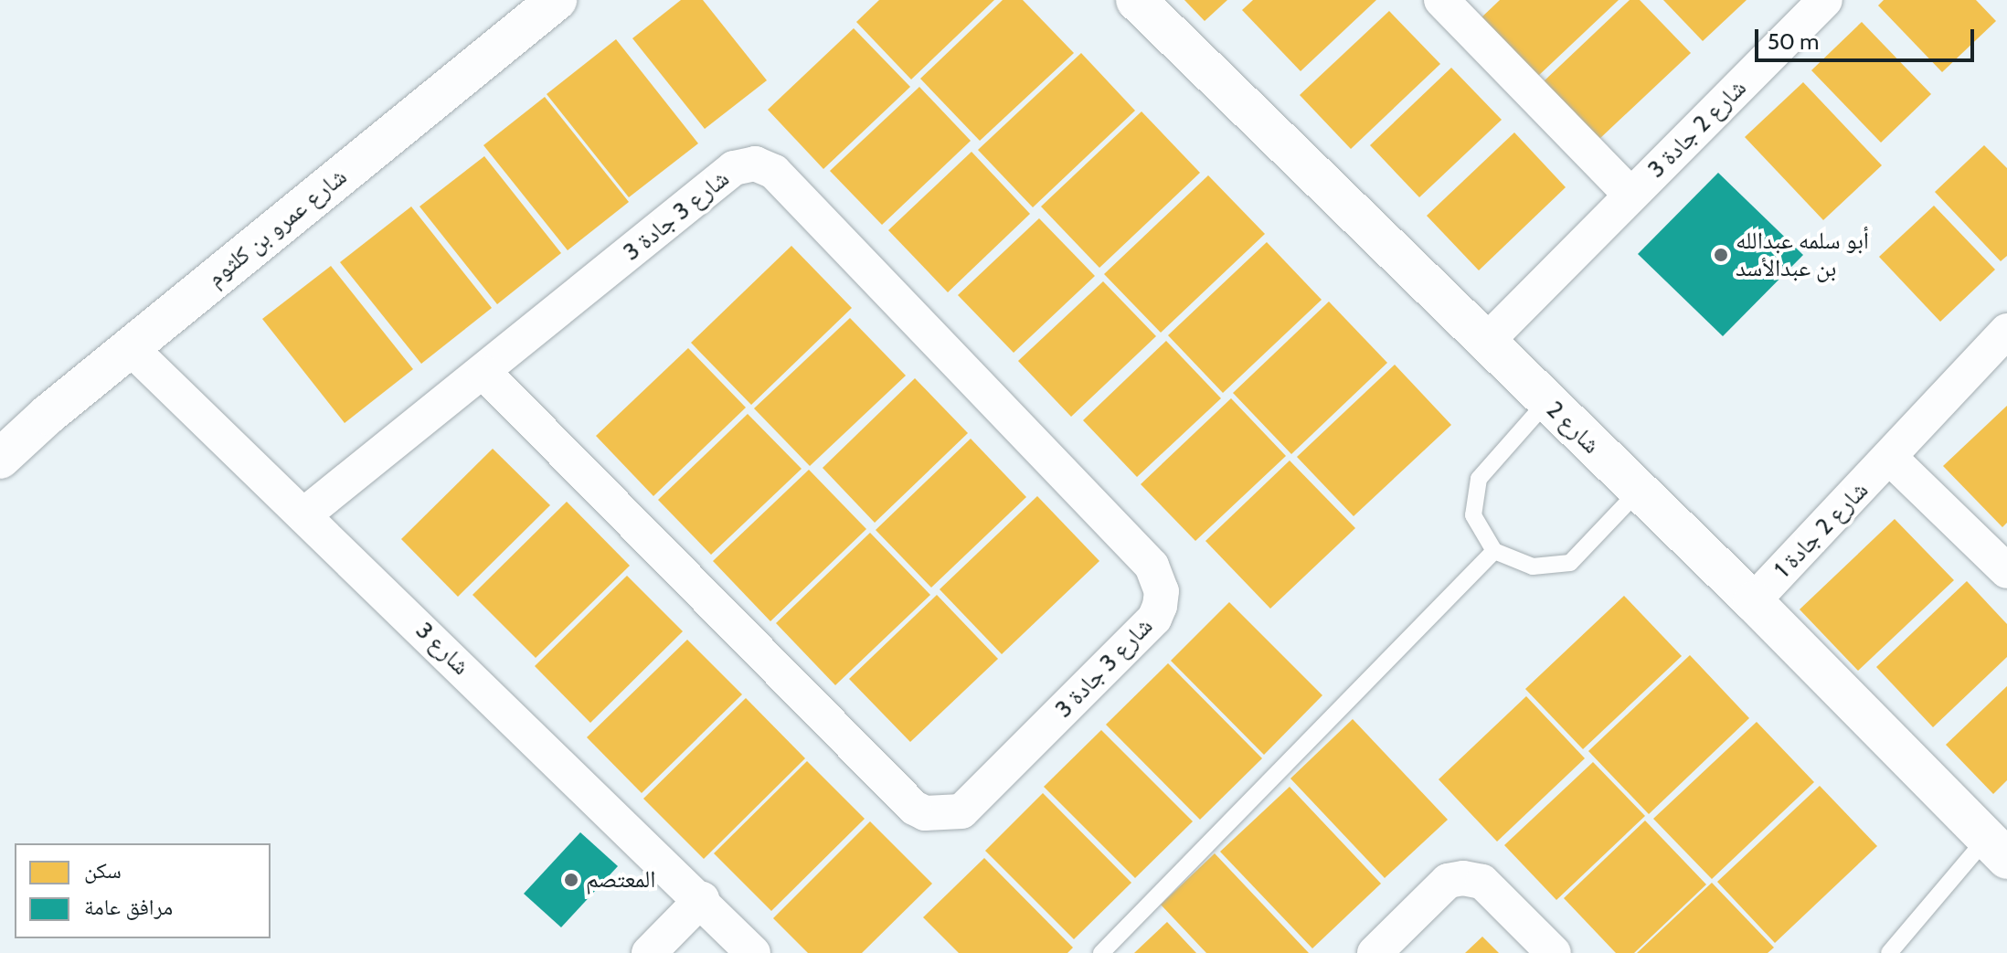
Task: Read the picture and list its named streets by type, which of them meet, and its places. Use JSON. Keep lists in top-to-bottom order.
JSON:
{
  "streets": {
    "street": [
      "شارع 2 جادة 3",
      "شارع 3 جادة 3",
      "شارع عمرو بن كلثوم",
      "شارع 2",
      "شارع 2 جادة 1",
      "شارع 3"
    ]
  },
  "crossings": [
    ["شارع 2 جادة 3", "شارع 2"],
    ["شارع 3 جادة 3", "شارع 3"],
    ["شارع عمرو بن كلثوم", "شارع 3"],
    ["شارع 2", "شارع 2 جادة 1"]
  ],
  "places": ["أبو سلمه عبدالله بن عبدالأسد", "المعتصم"],
  "legend": ["سكن", "مرافق عامة"],
  "scale_bar": "50 m"
}
